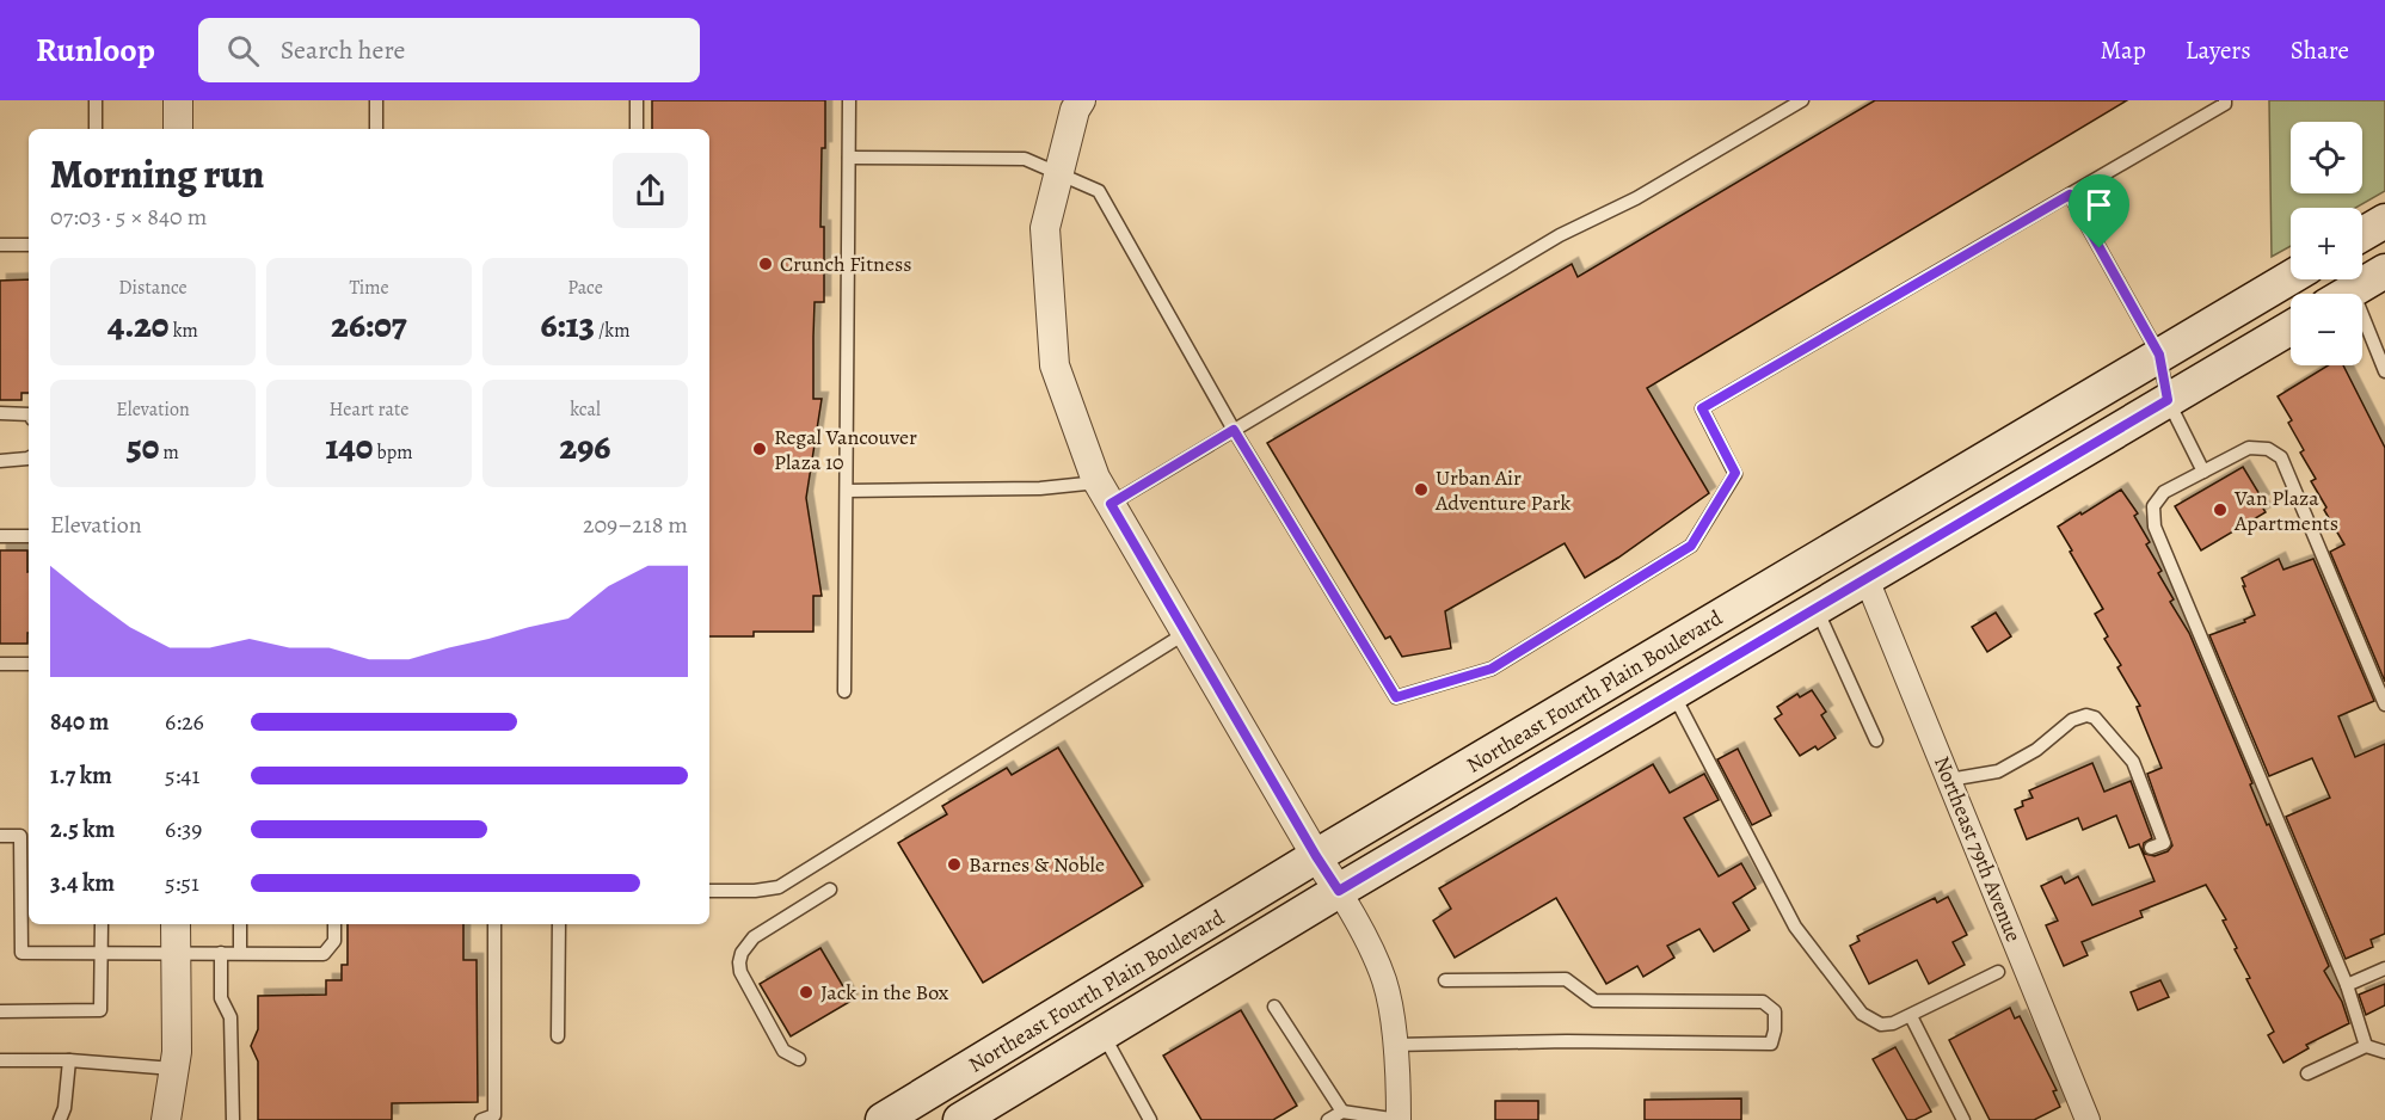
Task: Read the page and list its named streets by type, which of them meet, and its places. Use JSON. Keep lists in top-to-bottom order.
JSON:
{
  "streets": {
    "main road": ["Northeast Fourth Plain Boulevard"],
    "street": ["Northeast 79th Avenue"]
  },
  "crossings": [
    ["Northeast Fourth Plain Boulevard", "Northeast 79th Avenue"]
  ],
  "places": [
    "Crunch Fitness",
    "Regal Vancouver Plaza 10",
    "Urban Air Adventure Park",
    "Van Plaza Apartments",
    "Barnes & Noble",
    "Jack in the Box"
  ],
  "page": {
    "header": "Runloop",
    "search": "Search here",
    "nav": ["Map", "Layers", "Share"],
    "map_buttons": ["+", "−"],
    "heading": ["Morning run", "07:03 · 5 × 840 m"],
    "stats": [
      ["Distance", "4.20 km"],
      ["Time", "26:07"],
      ["Pace", "6:13 /km"],
      ["Elevation", "50 m"],
      ["Heart rate", "140 bpm"],
      ["kcal", "296"]
    ],
    "chart": ["Elevation", "209–218 m"],
    "list": [
      {
        "name": "840 m",
        "note": "6:26"
      },
      {
        "name": "1.7 km",
        "note": "5:41"
      },
      {
        "name": "2.5 km",
        "note": "6:39"
      },
      {
        "name": "3.4 km",
        "note": "5:51"
      }
    ]
  }
}
